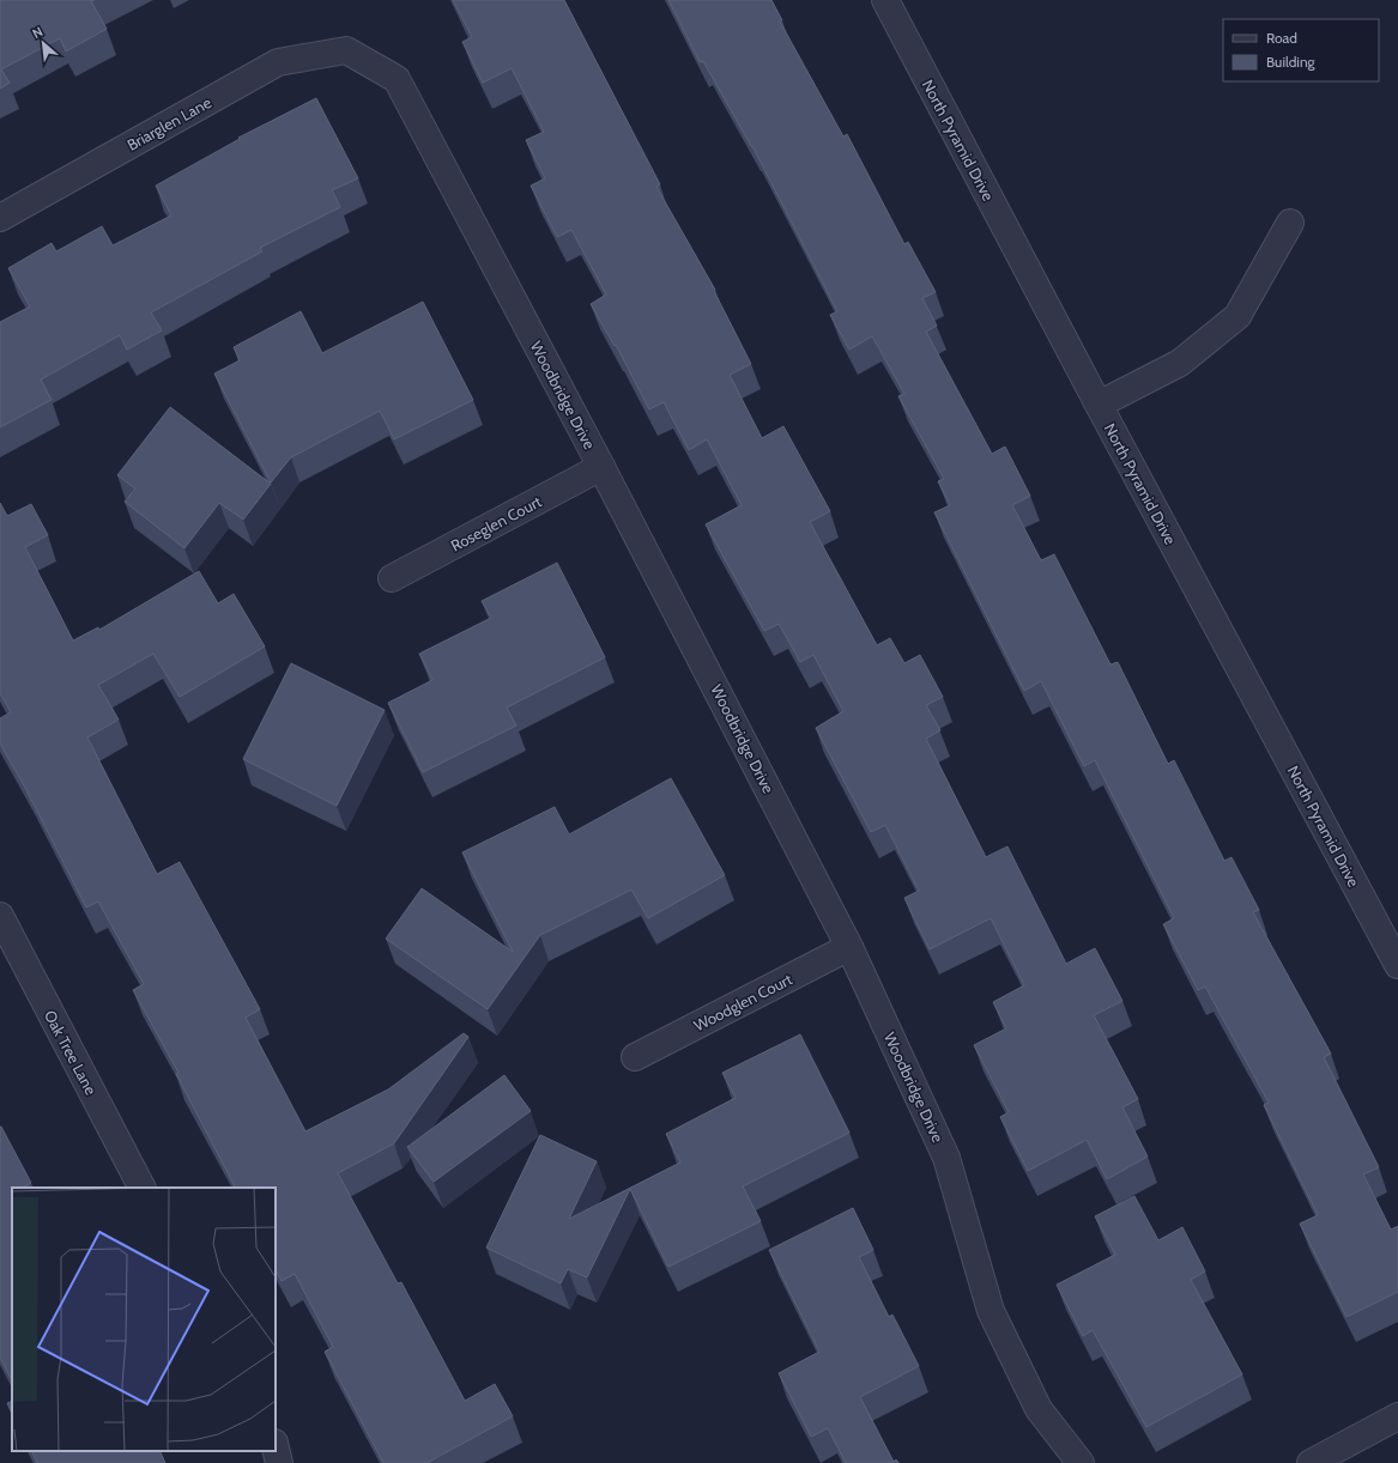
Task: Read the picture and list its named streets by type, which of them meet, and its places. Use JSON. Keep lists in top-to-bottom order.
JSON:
{
  "streets": {
    "street": [
      "Briarglen Lane",
      "North Pyramid Drive",
      "Woodbridge Drive",
      "Roseglen Court",
      "Woodglen Court",
      "Oak Tree Lane"
    ]
  },
  "crossings": [
    ["Briarglen Lane", "Woodbridge Drive"],
    ["Woodbridge Drive", "Roseglen Court"],
    ["Woodbridge Drive", "Woodglen Court"]
  ],
  "legend": ["Road", "Building"],
  "north": "top left"
}
